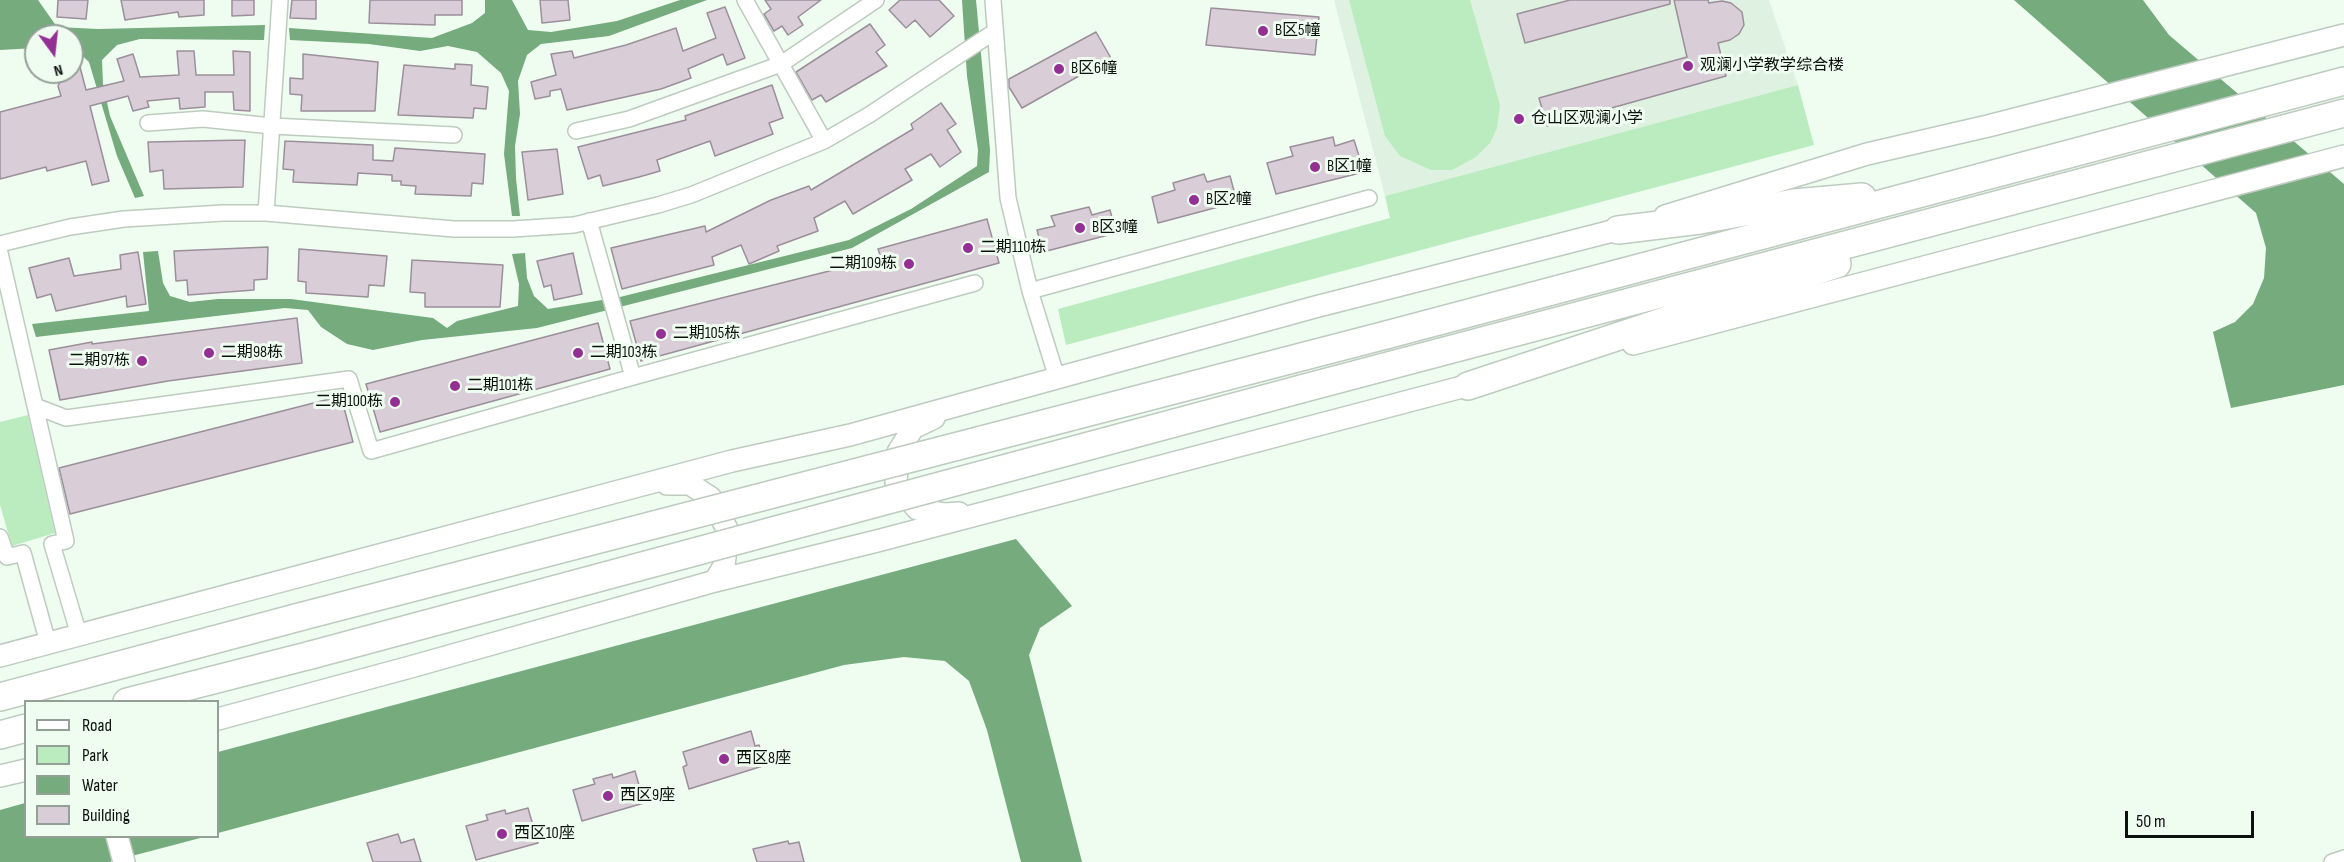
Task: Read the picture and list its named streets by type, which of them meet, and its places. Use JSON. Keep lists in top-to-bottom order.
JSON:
{
  "places": [
    "B区5幢",
    "观澜小学教学综合楼",
    "B区6幢",
    "仓山区观澜小学",
    "B区1幢",
    "B区2幢",
    "B区3幢",
    "二期110栋",
    "二期109栋",
    "二期105栋",
    "二期98栋",
    "二期103栋",
    "二期97栋",
    "二期101栋",
    "二期100栋",
    "西区8座",
    "西区9座",
    "西区10座"
  ],
  "legend": [
    "Road",
    "Park",
    "Water",
    "Building"
  ],
  "scale_bar": "50 m",
  "north": "bottom"
}
